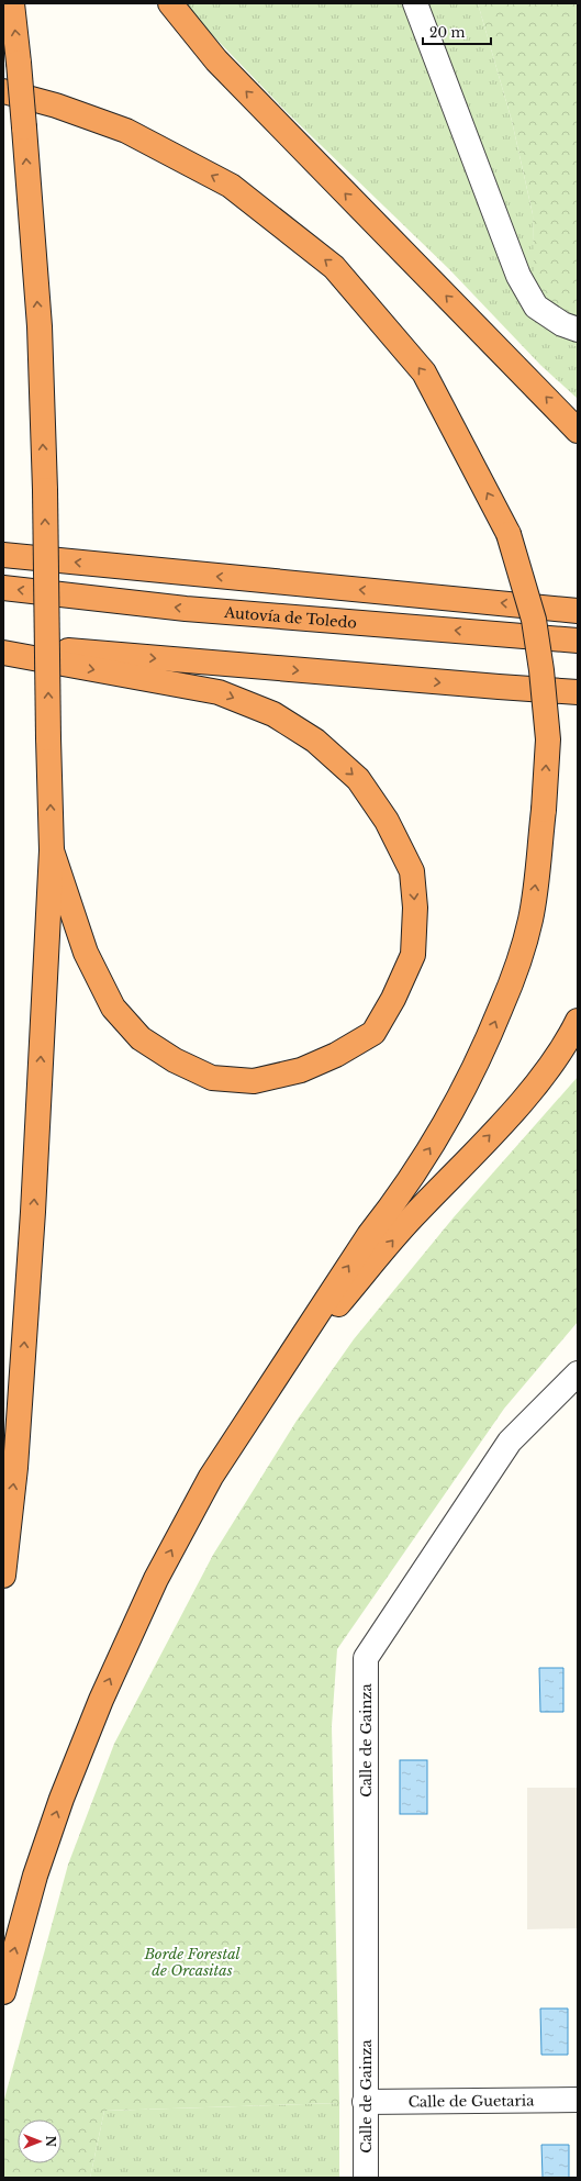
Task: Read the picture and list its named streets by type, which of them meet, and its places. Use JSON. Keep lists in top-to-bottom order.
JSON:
{
  "streets": {
    "highway": ["Autovía de Toledo"],
    "street": ["Calle de Gainza", "Calle de Guetaria"]
  },
  "crossings": [
    ["Calle de Gainza", "Calle de Guetaria"]
  ],
  "parks": ["Borde Forestal de Orcasitas"],
  "scale_bar": "20 m",
  "north": "right"
}
